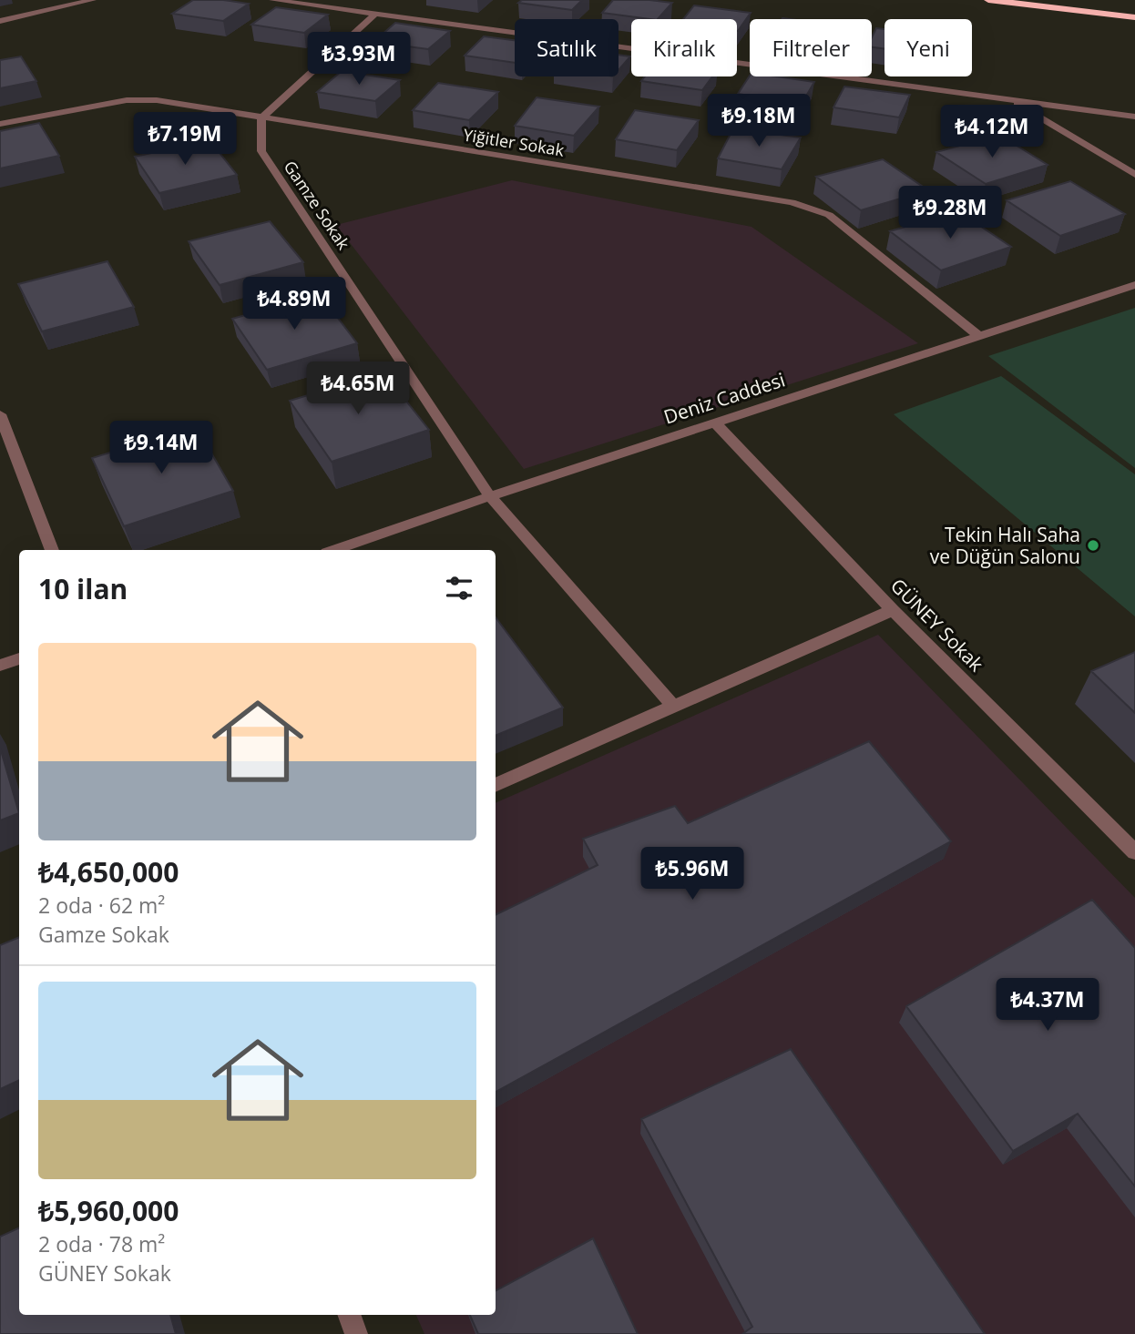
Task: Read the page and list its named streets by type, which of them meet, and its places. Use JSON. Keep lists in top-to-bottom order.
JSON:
{
  "streets": {
    "street": [
      "Yiğitler Sokak",
      "Gamze Sokak",
      "Deniz Caddesi",
      "GÜNEY Sokak"
    ]
  },
  "crossings": [
    ["Yiğitler Sokak", "Gamze Sokak"],
    ["Yiğitler Sokak", "Deniz Caddesi"],
    ["Gamze Sokak", "Deniz Caddesi"],
    ["Deniz Caddesi", "GÜNEY Sokak"]
  ],
  "places": ["Tekin Halı Saha ve Düğün Salonu"],
  "page": {
    "chip": [
      "Satılık",
      "Kiralık",
      "Filtreler",
      "Yeni"
    ],
    "price": [
      "₺3.93M",
      "₺9.18M",
      "₺4.12M",
      "₺7.19M",
      "₺9.28M",
      "₺4.89M",
      "₺4.65M",
      "₺9.14M",
      "₺5.96M",
      "₺4.37M"
    ],
    "heading": "10 ilan",
    "list": [
      {
        "name": "₺4,650,000",
        "note": "2 oda · 62 m² · Gamze Sokak"
      },
      {
        "name": "₺5,960,000",
        "note": "2 oda · 78 m² · GÜNEY Sokak"
      }
    ]
  }
}
